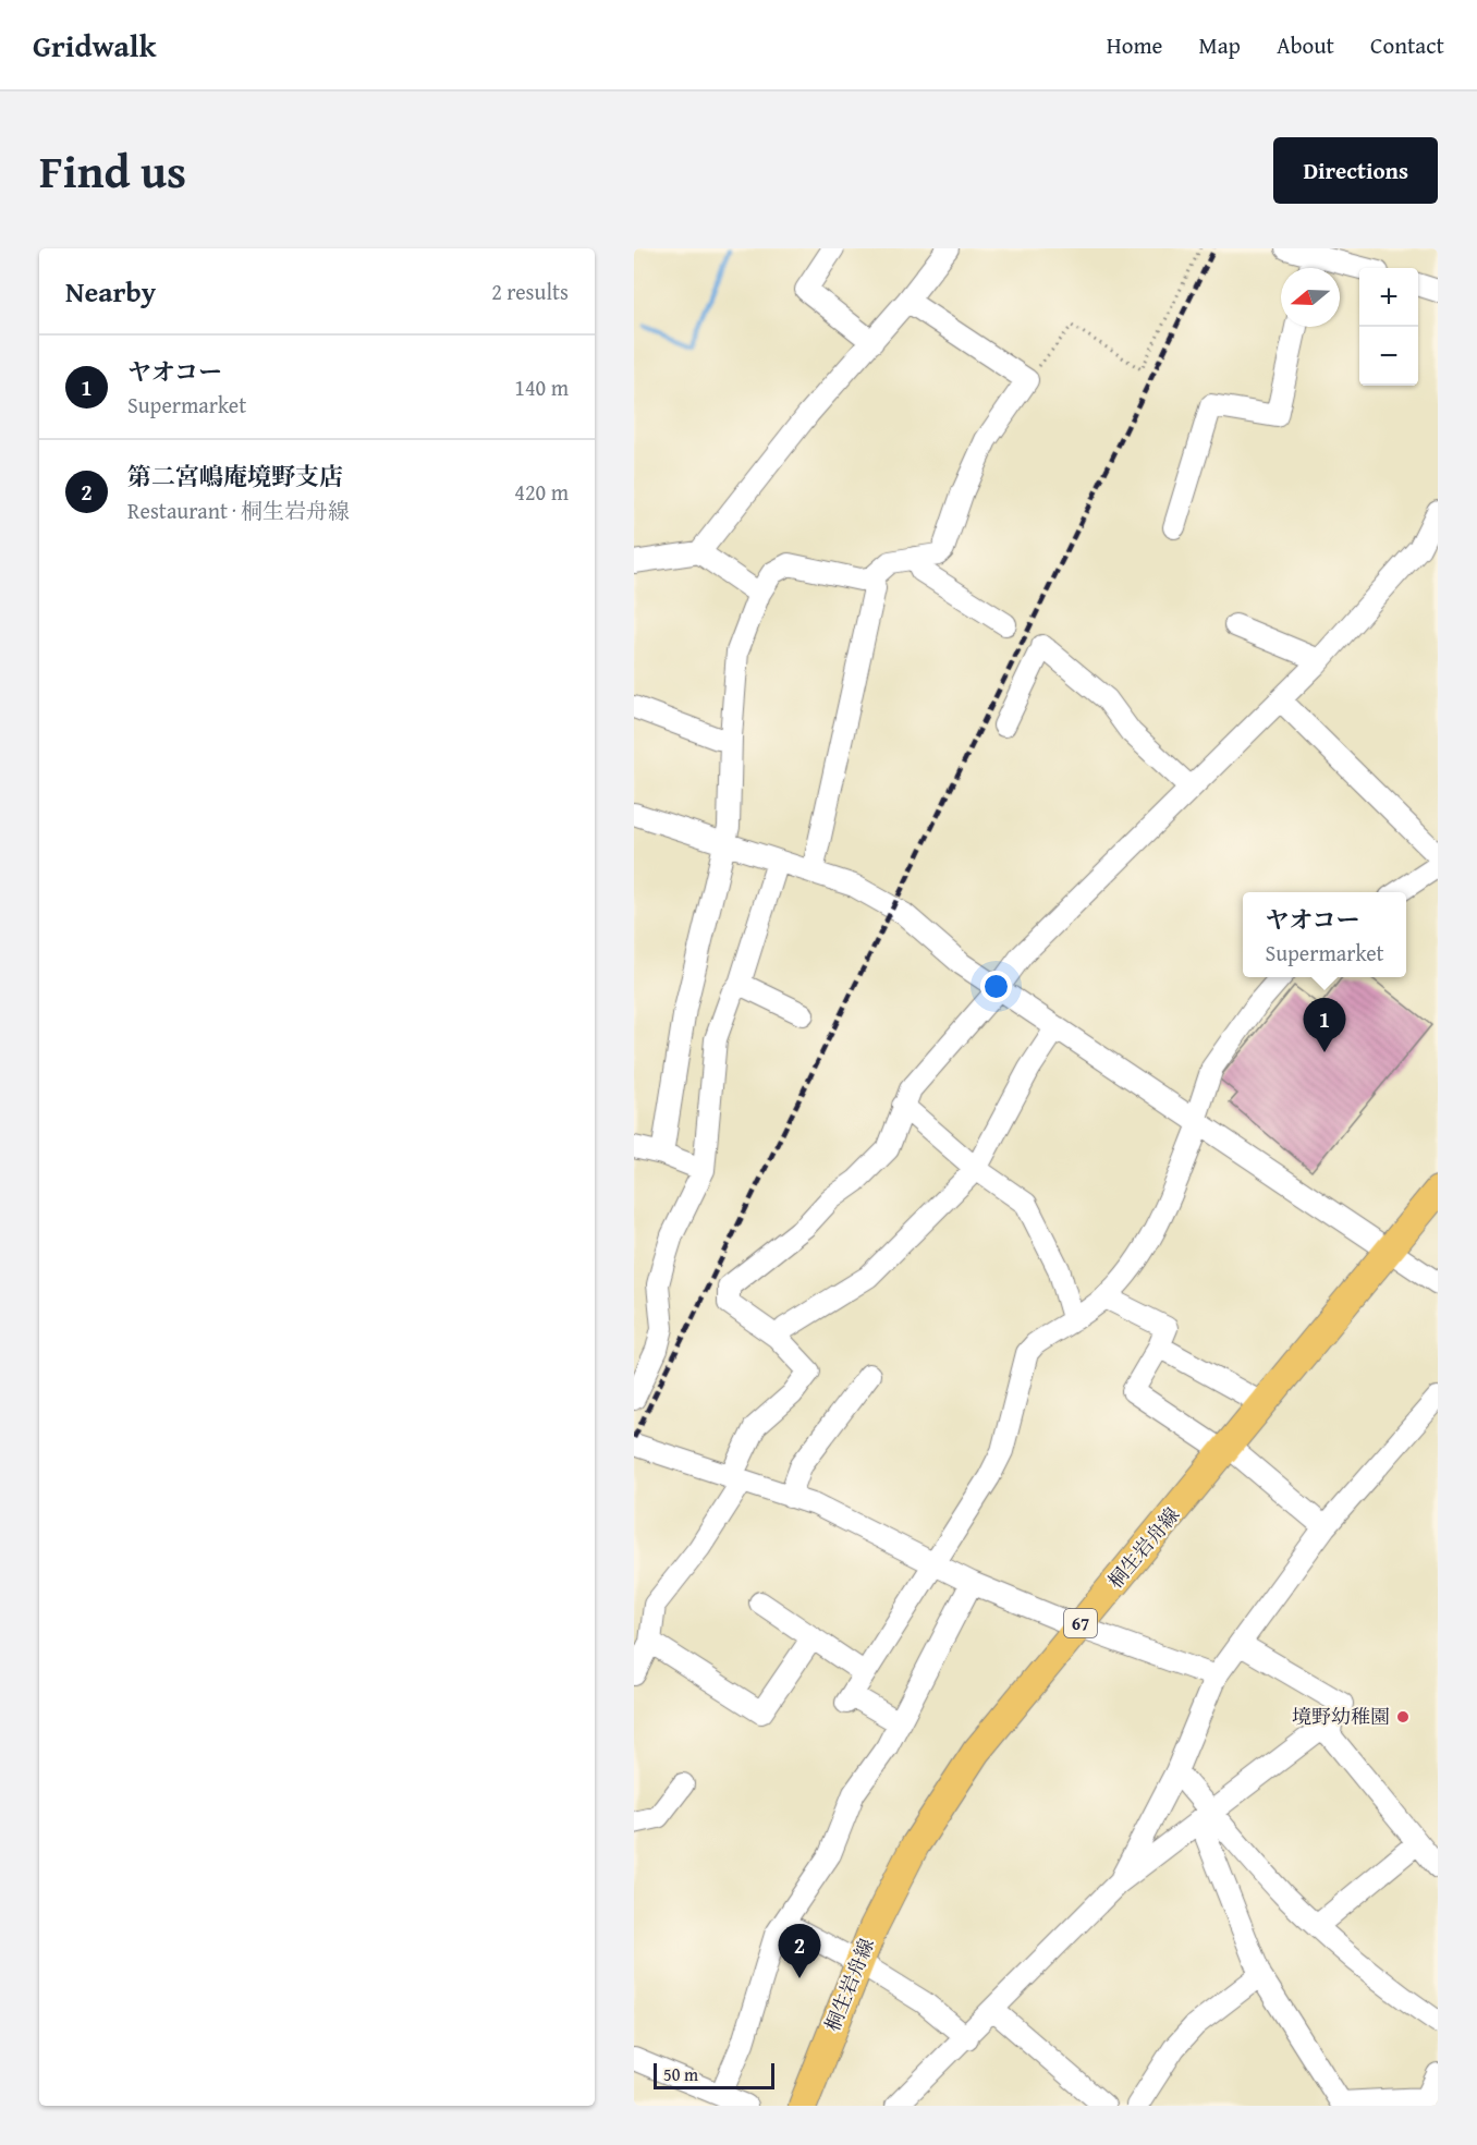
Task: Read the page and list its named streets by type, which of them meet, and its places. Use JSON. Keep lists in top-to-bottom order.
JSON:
{
  "streets": {
    "main road": ["桐生岩舟線", "67"]
  },
  "places": ["境野幼稚園"],
  "scale_bar": "50 m",
  "north": "left",
  "page": {
    "header": "Gridwalk",
    "nav": [
      "Home",
      "Map",
      "About",
      "Contact"
    ],
    "title": "Find us",
    "buttons": "Directions",
    "heading": ["Nearby", "2 results"],
    "map_buttons": ["+", "−"],
    "list": [
      {
        "mark": "1",
        "name": "ヤオコー",
        "note": "Supermarket",
        "value": "140 m"
      },
      {
        "mark": "2",
        "name": "第二宮嶋庵境野支店",
        "note": "Restaurant · 桐生岩舟線",
        "value": "420 m"
      }
    ],
    "popup": ["ヤオコー", "Supermarket"],
    "pins": ["1", "2"],
    "scale": "50 m"
  }
}
